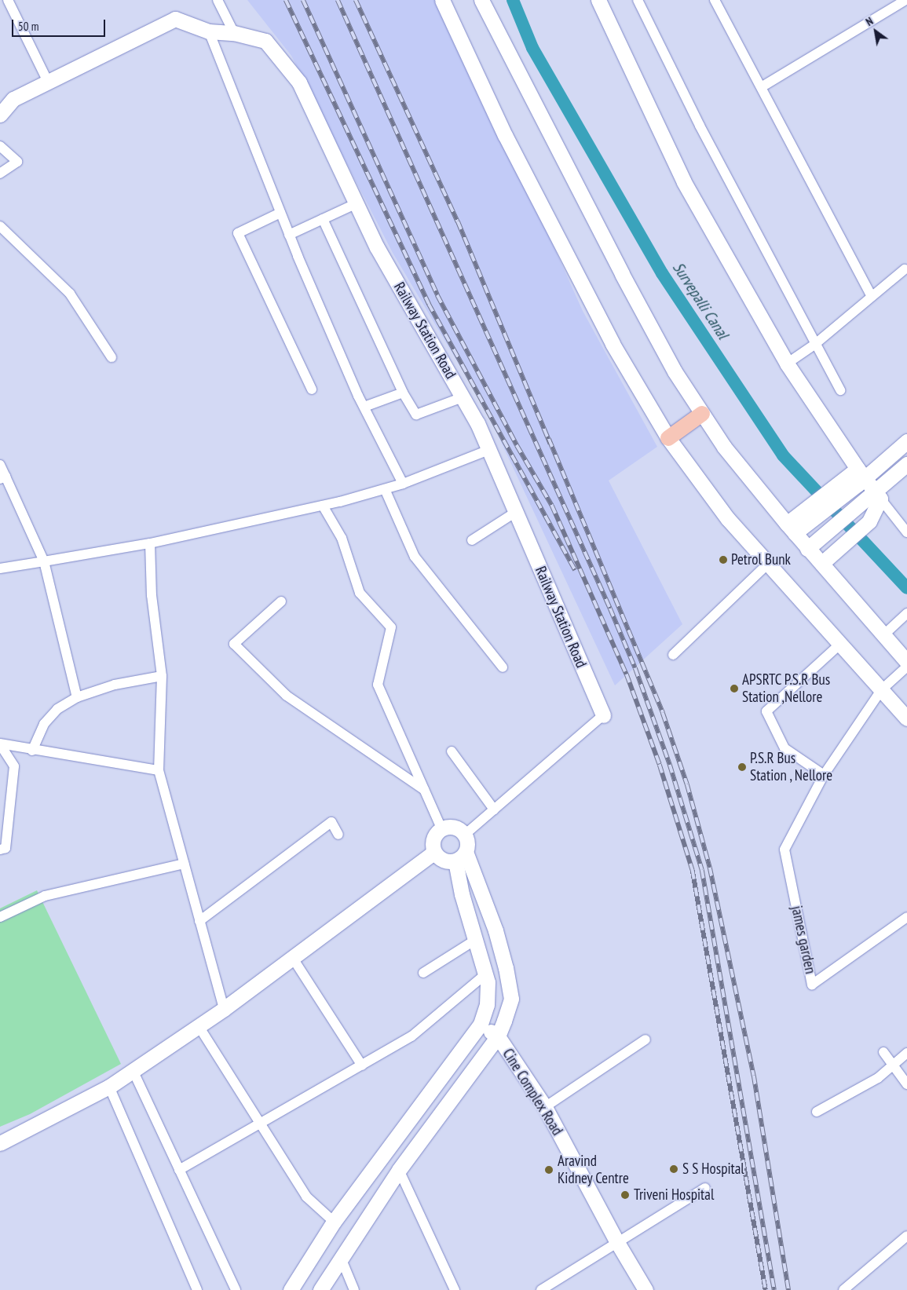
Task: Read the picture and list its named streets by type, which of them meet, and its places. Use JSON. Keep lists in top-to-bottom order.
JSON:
{
  "streets": {
    "main road": ["Railway Station Road", "Cine Complex Road"],
    "street": ["james garden"]
  },
  "water": ["Survepalli Canal"],
  "places": [
    "Petrol Bunk",
    "APSRTC P.S.R Bus Station ,Nellore",
    "P.S.R Bus Station , Nellore",
    "S S Hospital",
    "Aravind Kidney Centre",
    "Triveni Hospital"
  ],
  "scale_bar": "50 m",
  "north": "top left"
}
